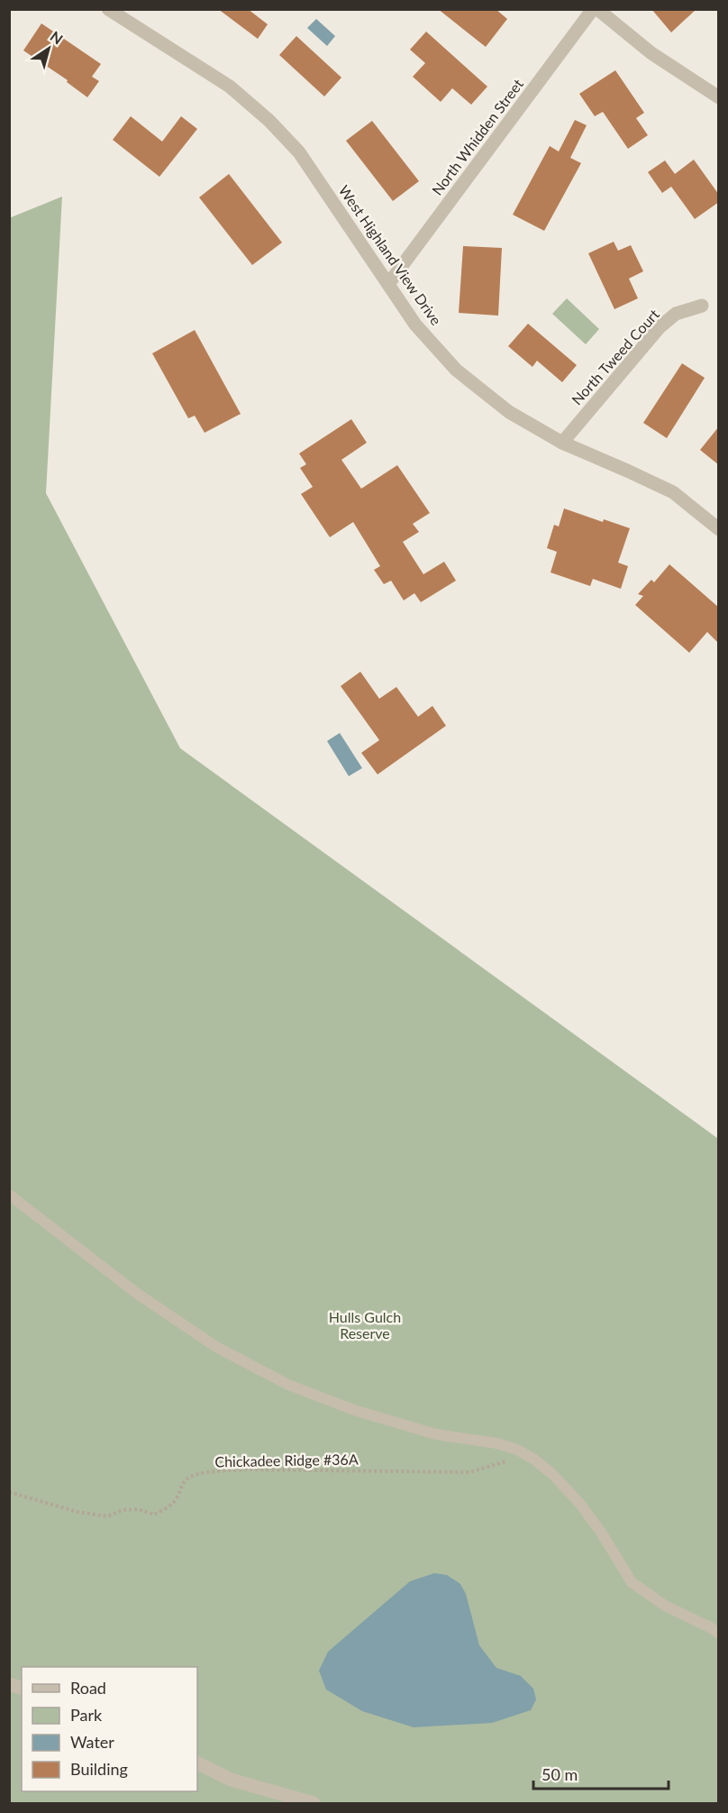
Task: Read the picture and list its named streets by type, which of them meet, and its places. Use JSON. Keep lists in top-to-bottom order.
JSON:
{
  "streets": {
    "street": ["North Whidden Street", "West Highland View Drive", "North Tweed Court"],
    "path": ["Chickadee Ridge #36A"]
  },
  "crossings": [
    ["North Whidden Street", "West Highland View Drive"],
    ["West Highland View Drive", "North Tweed Court"]
  ],
  "parks": ["Hulls Gulch Reserve"],
  "legend": [
    "Road",
    "Park",
    "Water",
    "Building"
  ],
  "scale_bar": "50 m",
  "north": "top right"
}
